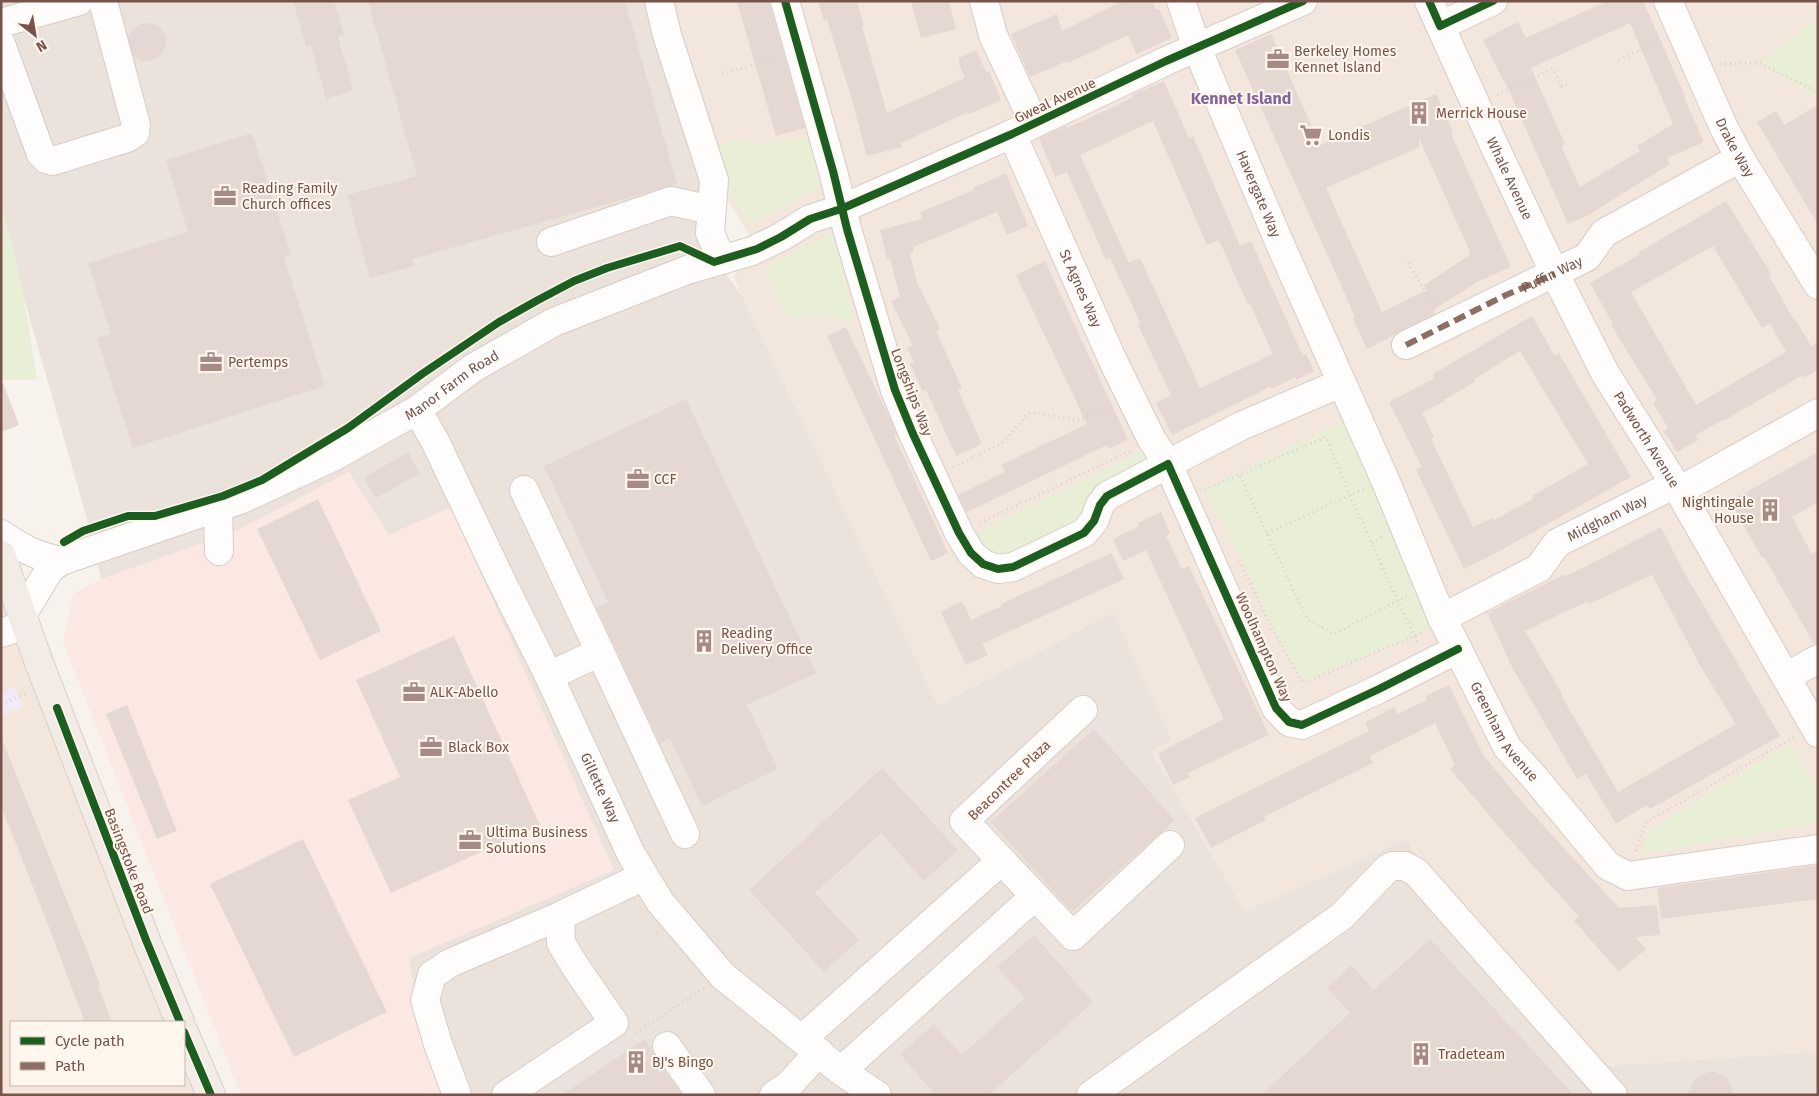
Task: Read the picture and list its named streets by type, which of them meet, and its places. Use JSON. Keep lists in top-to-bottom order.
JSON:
{
  "streets": {
    "main road": ["Basingstoke Road"],
    "street": [
      "Gweal Avenue",
      "Drake Way",
      "Whale Avenue",
      "Havergate Way",
      "Puffin Way",
      "St Agnes Way",
      "Manor Farm Road",
      "Longships Way",
      "Padworth Avenue",
      "Midgham Way",
      "Woolhampton Way",
      "Greenham Avenue",
      "Beacontree Plaza",
      "Gillette Way"
    ]
  },
  "crossings": [
    ["Gweal Avenue", "Havergate Way"],
    ["Gweal Avenue", "St Agnes Way"],
    ["Gweal Avenue", "Manor Farm Road"],
    ["Gweal Avenue", "Longships Way"],
    ["Drake Way", "Puffin Way"],
    ["Whale Avenue", "Puffin Way"],
    ["Whale Avenue", "Padworth Avenue"],
    ["Havergate Way", "Greenham Avenue"],
    ["Puffin Way", "Padworth Avenue"],
    ["Manor Farm Road", "Longships Way"],
    ["Manor Farm Road", "Gillette Way"],
    ["Manor Farm Road", "Basingstoke Road"],
    ["Longships Way", "Woolhampton Way"],
    ["Padworth Avenue", "Midgham Way"],
    ["Midgham Way", "Greenham Avenue"],
    ["Woolhampton Way", "Greenham Avenue"]
  ],
  "districts": ["Kennet Island"],
  "places": {
    "office": [
      "Berkeley Homes Kennet Island",
      "Reading Family Church offices",
      "Pertemps",
      "CCF",
      "ALK-Abello",
      "Black Box",
      "Ultima Business Solutions"
    ],
    "building": [
      "Merrick House",
      "Nightingale House",
      "Reading Delivery Office",
      "Tradeteam",
      "BJ's Bingo"
    ],
    "supermarket": ["Londis"]
  },
  "legend": ["Cycle path", "Path"],
  "north": "bottom right"
}
